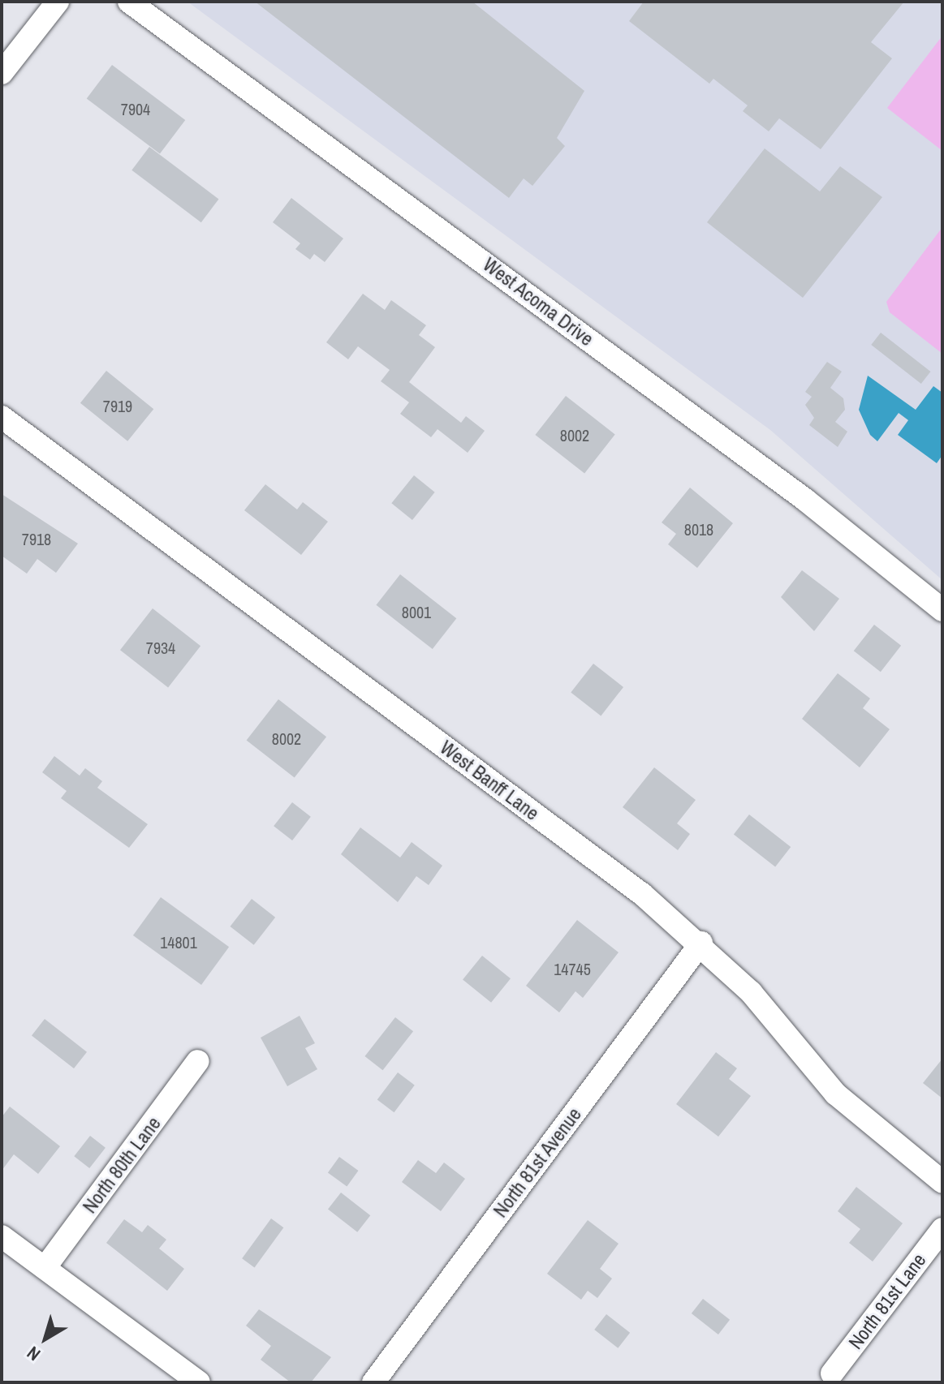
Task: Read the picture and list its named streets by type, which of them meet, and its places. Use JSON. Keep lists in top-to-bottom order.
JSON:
{
  "streets": {
    "street": [
      "West Acoma Drive",
      "West Banff Lane",
      "North 81st Avenue",
      "North 80th Lane",
      "North 81st Lane"
    ]
  },
  "crossings": [
    ["West Banff Lane", "North 81st Avenue"]
  ],
  "house_numbers": [
    "7904",
    "7919",
    "8002",
    "8018",
    "7918",
    "8001",
    "7934",
    "8002",
    "14801",
    "14745"
  ],
  "north": "bottom left"
}
